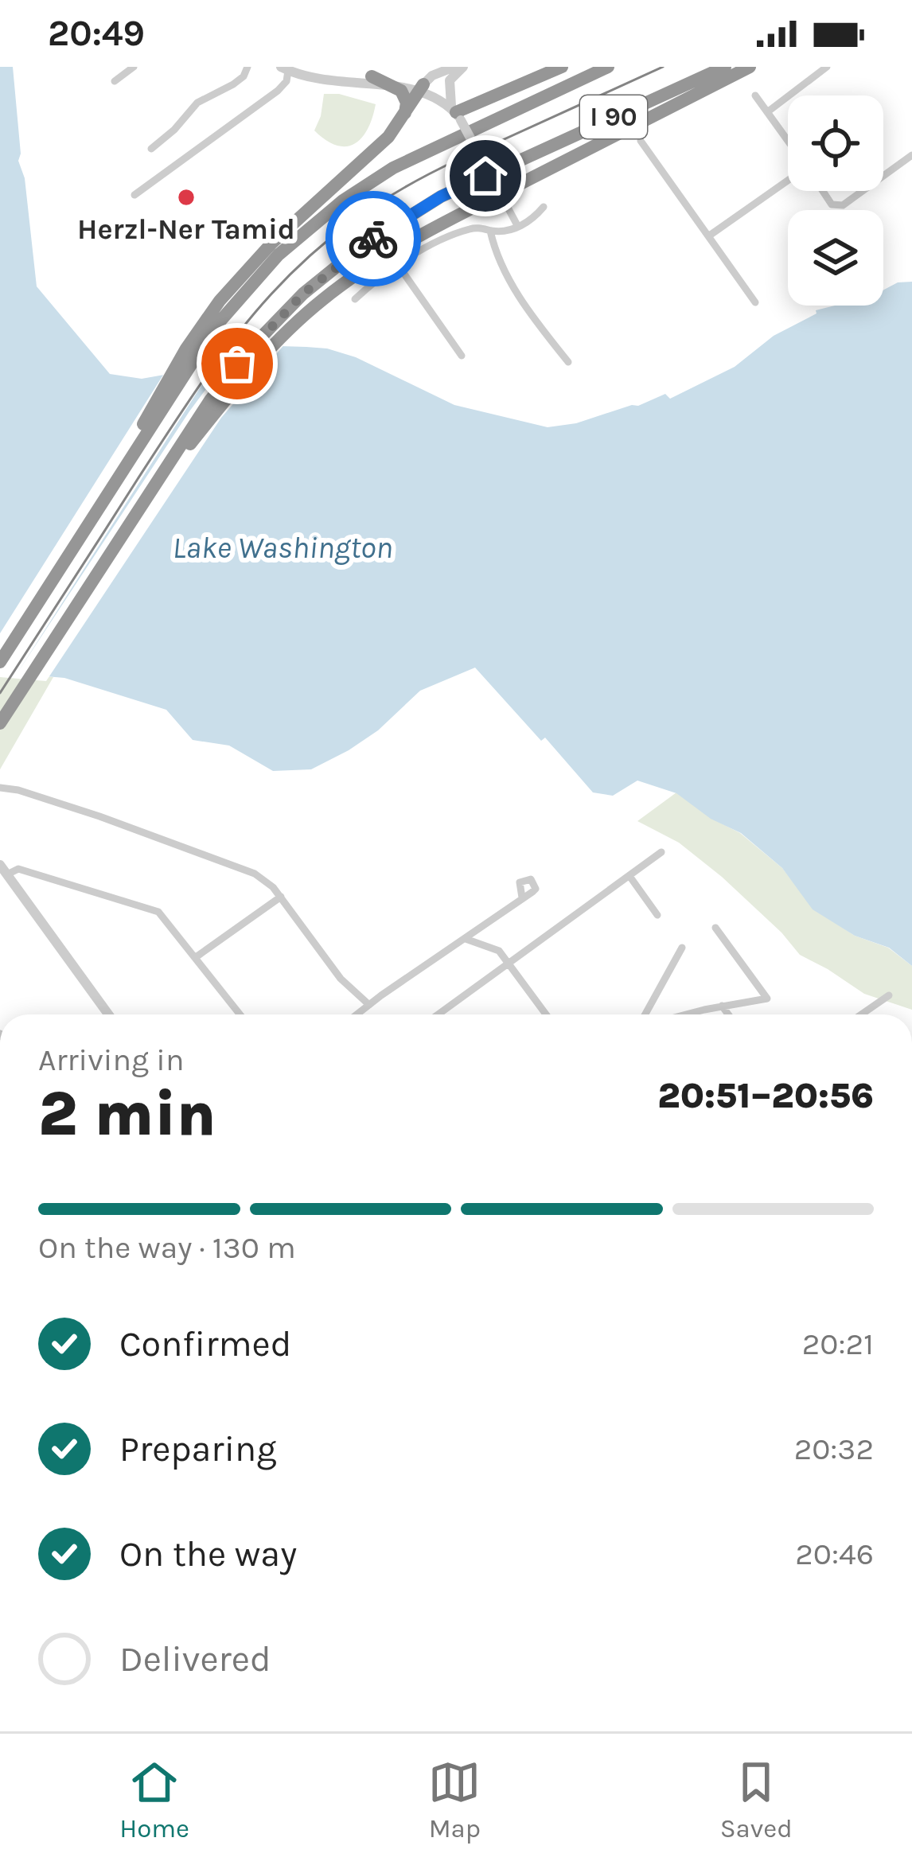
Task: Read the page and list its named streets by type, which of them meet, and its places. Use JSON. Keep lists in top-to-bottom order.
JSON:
{
  "streets": {
    "highway": ["I 90"]
  },
  "water": ["Lake Washington"],
  "places": ["Herzl-Ner Tamid"],
  "page": {
    "status": "20:49",
    "heading": ["2 min", "Arriving in", "20:51–20:56"],
    "bar": "On the way · 130 m",
    "list": [
      ["Confirmed", "20:21"],
      ["Preparing", "20:32"],
      ["On the way", "20:46"],
      "Delivered"
    ],
    "tabs": ["Home", "Map", "Saved"]
  }
}
